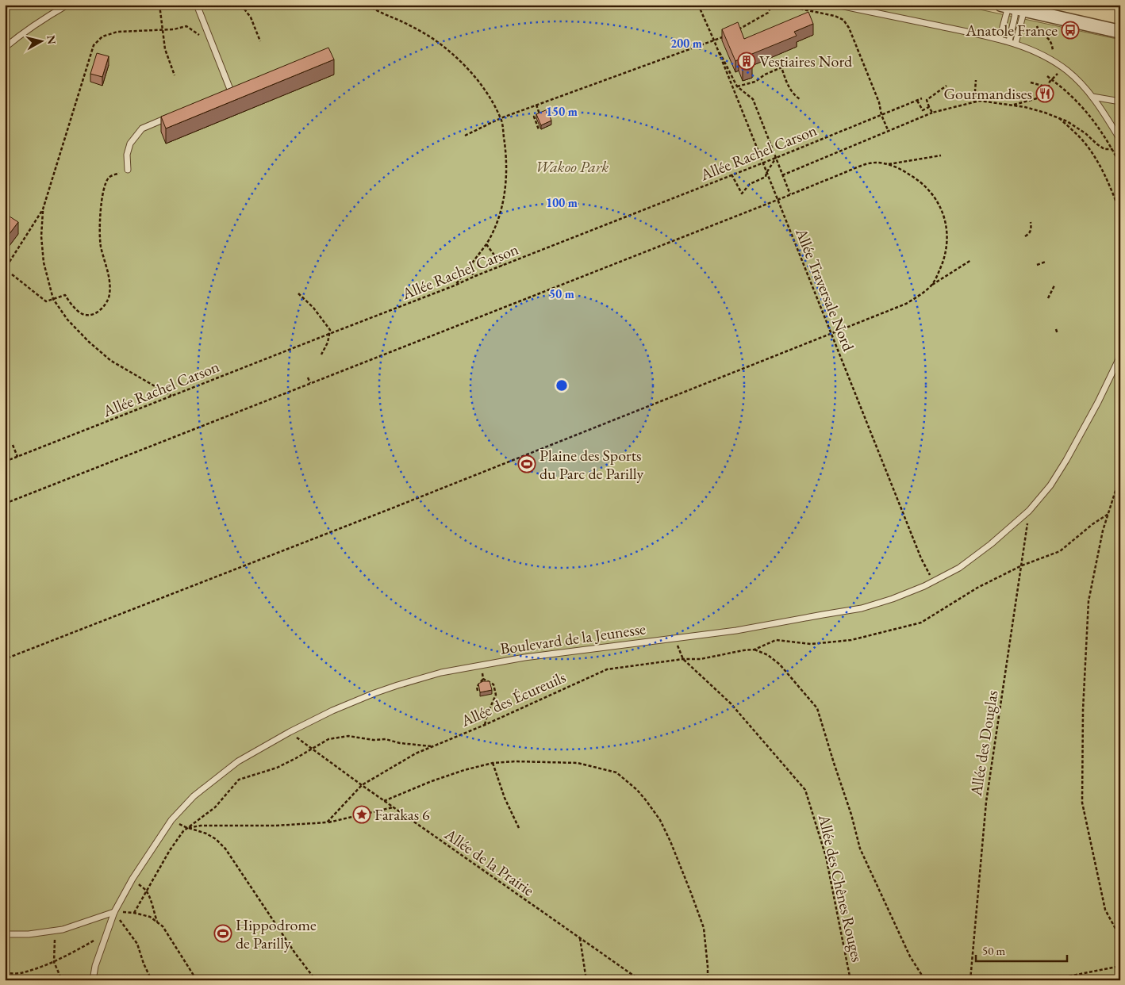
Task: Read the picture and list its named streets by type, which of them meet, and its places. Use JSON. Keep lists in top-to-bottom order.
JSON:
{
  "streets": {
    "lane": ["Boulevard de la Jeunesse"],
    "path": [
      "Allée Rachel Carson",
      "Allée Traversale Nord",
      "Allée des Écureuils",
      "Allée des Douglas",
      "Allée de la Prairie",
      "Allée des Chênes Rouges"
    ]
  },
  "crossings": [
    ["Allée Rachel Carson", "Allée Traversale Nord"],
    ["Allée Traversale Nord", "Boulevard de la Jeunesse"],
    ["Boulevard de la Jeunesse", "Allée des Douglas"],
    ["Boulevard de la Jeunesse", "Allée de la Prairie"],
    ["Boulevard de la Jeunesse", "Allée des Chênes Rouges"],
    ["Allée des Écureuils", "Allée de la Prairie"],
    ["Allée des Écureuils", "Allée des Chênes Rouges"]
  ],
  "parks": ["Wakoo Park"],
  "places": {
    "bus stop": ["Anatole France"],
    "building": ["Vestiaires Nord"],
    "restaurant": ["Gourmandises"],
    "sports": ["Plaine des Sports du Parc de Parilly", "Hippodrome de Parilly"],
    "place": ["Farakas 6"]
  },
  "scale_bar": "50 m",
  "north": "right",
  "rings": [
    "200 m",
    "150 m",
    "100 m",
    "50 m"
  ]
}
